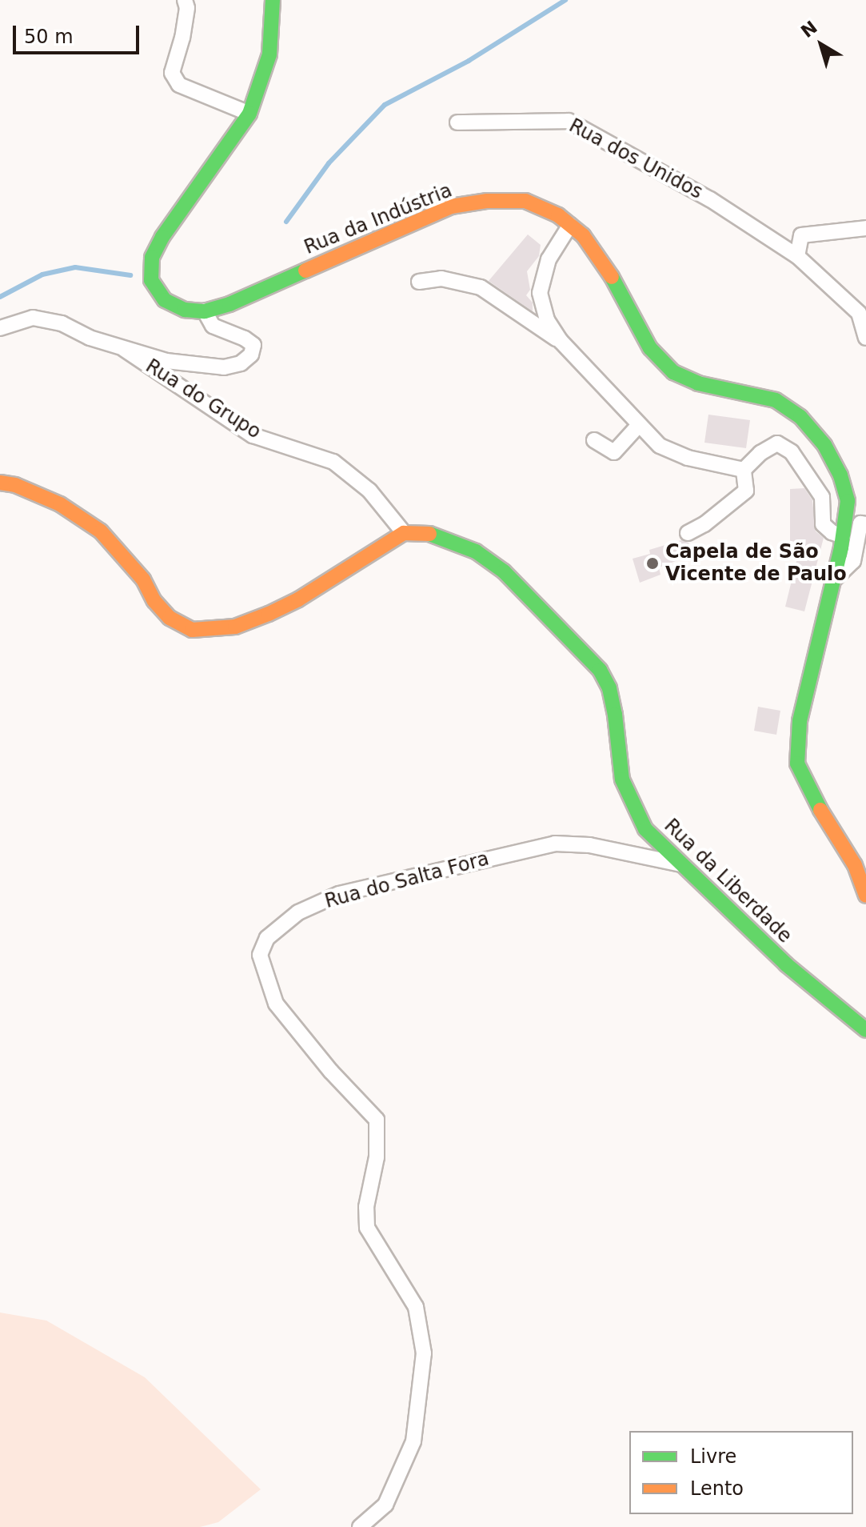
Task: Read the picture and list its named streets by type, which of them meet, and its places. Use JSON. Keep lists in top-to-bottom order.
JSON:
{
  "streets": {
    "street": [
      "Rua dos Unidos",
      "Rua da Indústria",
      "Rua do Grupo",
      "Rua do Salta Fora",
      "Rua da Liberdade"
    ]
  },
  "crossings": [
    ["Rua do Grupo", "Rua da Liberdade"],
    ["Rua do Salta Fora", "Rua da Liberdade"]
  ],
  "places": ["Capela de São Vicente de Paulo"],
  "legend": ["Livre", "Lento"],
  "scale_bar": "50 m",
  "north": "top left"
}
